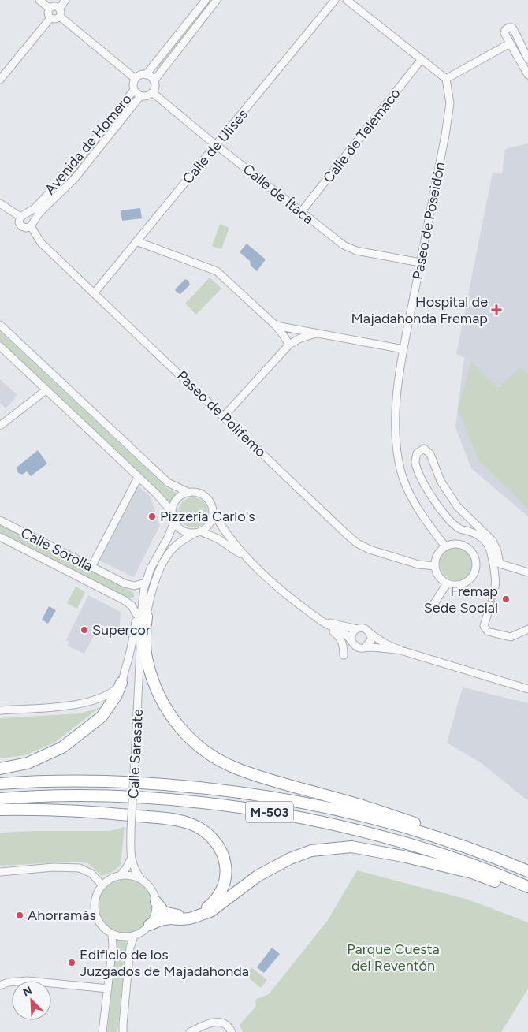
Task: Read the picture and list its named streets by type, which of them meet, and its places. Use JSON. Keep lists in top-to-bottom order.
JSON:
{
  "streets": {
    "highway": ["M-503"],
    "street": [
      "Calle de Telémaco",
      "Avenida de Homero",
      "Calle de Ulises",
      "Calle de Ítaca",
      "Paseo de Poseidón",
      "Paseo de Polifemo",
      "Calle Sorolla",
      "Calle Sarasate"
    ]
  },
  "crossings": [
    ["Calle de Telémaco", "Calle de Ítaca"],
    ["Avenida de Homero", "Calle de Ítaca"],
    ["Avenida de Homero", "Paseo de Polifemo"],
    ["Calle de Ulises", "Calle de Ítaca"],
    ["Calle de Ulises", "Paseo de Polifemo"],
    ["Calle de Ítaca", "Paseo de Poseidón"],
    ["Paseo de Poseidón", "Paseo de Polifemo"],
    ["Calle Sorolla", "Calle Sarasate"],
    ["Calle Sorolla", "M-503"],
    ["Calle Sarasate", "M-503"]
  ],
  "parks": ["Parque Cuesta del Reventón"],
  "places": {
    "health": ["Hospital de Majadahonda Fremap"],
    "other": [
      "Pizzería Carlo's",
      "Fremap Sede Social",
      "Supercor",
      "Ahorramás",
      "Edificio de los Juzgados de Majadahonda"
    ]
  },
  "north": "top left"
}
